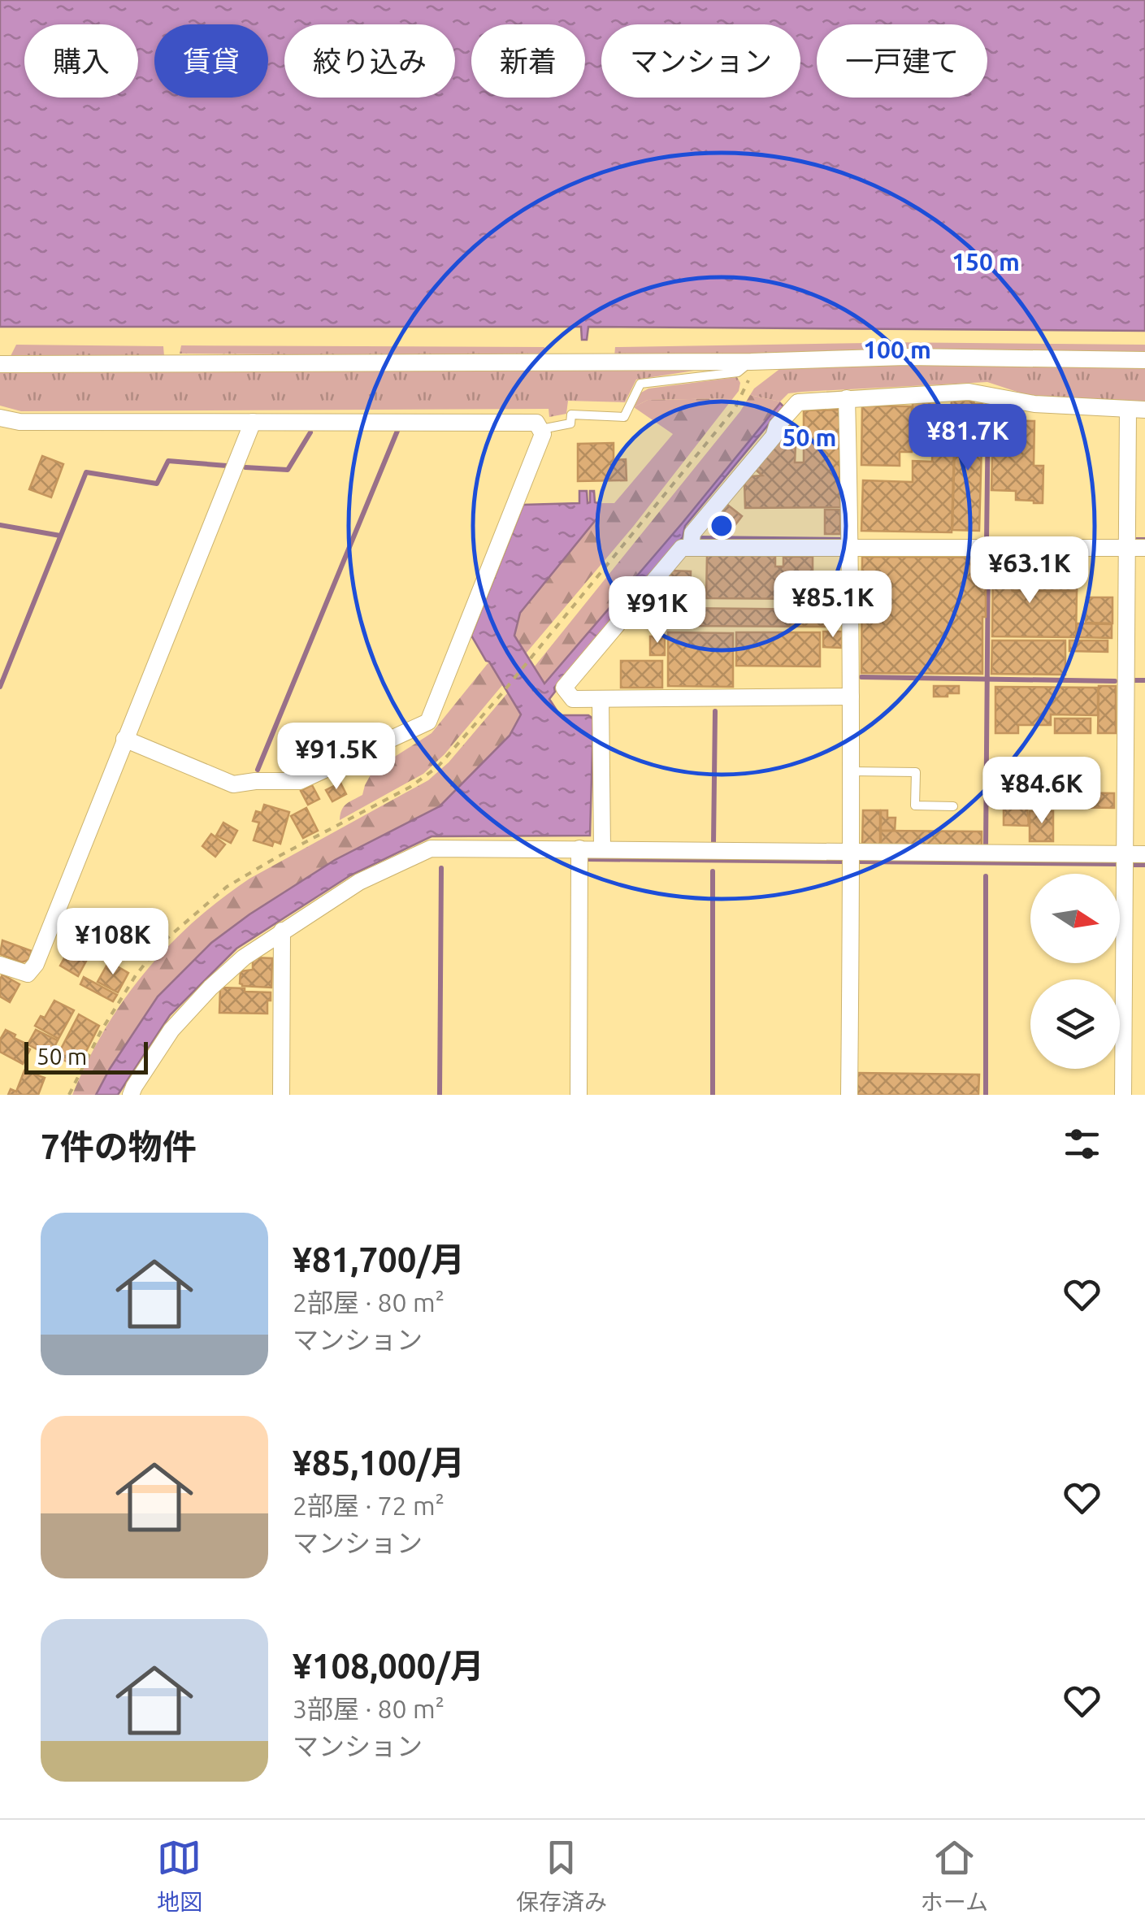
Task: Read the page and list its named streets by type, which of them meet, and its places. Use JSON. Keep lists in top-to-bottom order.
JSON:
{
  "scale_bar": "50 m",
  "north": "right",
  "page": {
    "chip": [
      "購入",
      "賃貸",
      "絞り込み",
      "新着",
      "マンション",
      "一戸建て"
    ],
    "price": [
      "¥81.7K",
      "¥63.1K",
      "¥85.1K",
      "¥91K",
      "¥91.5K",
      "¥84.6K",
      "¥108K"
    ],
    "scale": "50 m",
    "heading": "7件の物件",
    "list": [
      {
        "name": "¥81,700/月",
        "note": "2部屋 · 80 m² · マンション"
      },
      {
        "name": "¥85,100/月",
        "note": "2部屋 · 72 m² · マンション"
      },
      {
        "name": "¥108,000/月",
        "note": "3部屋 · 80 m² · マンション"
      }
    ],
    "tabs": ["地図", "保存済み", "ホーム"]
  },
  "rings": ["150 m", "100 m", "50 m"]
}
